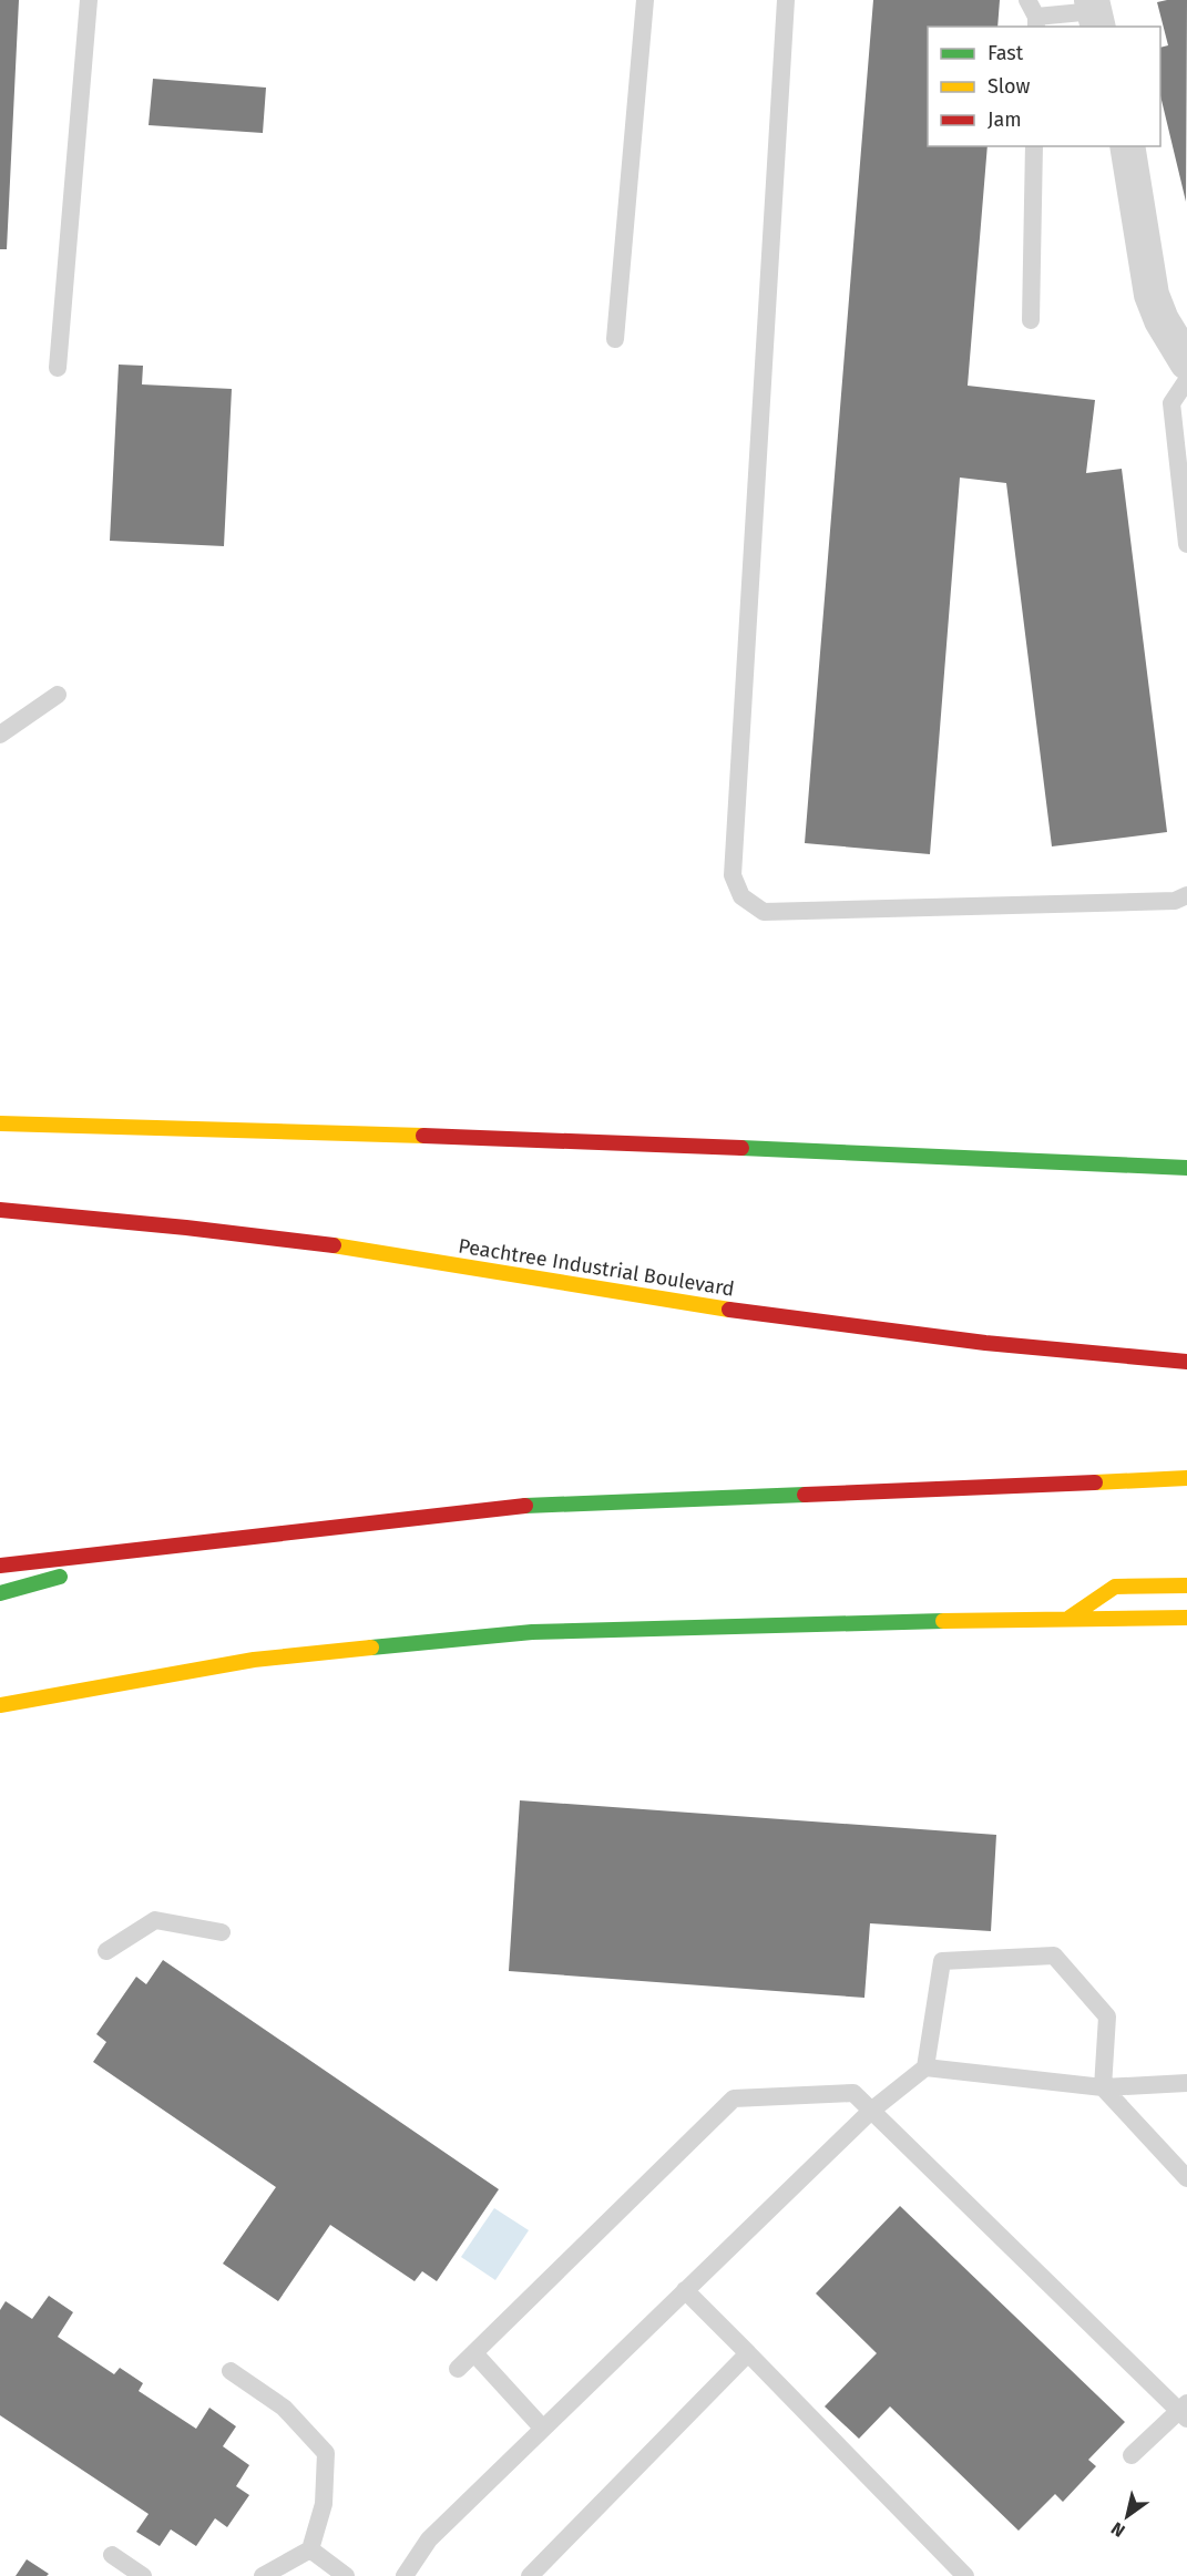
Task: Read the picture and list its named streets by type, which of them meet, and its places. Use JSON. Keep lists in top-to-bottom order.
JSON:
{
  "streets": {
    "main road": ["Peachtree Industrial Boulevard"]
  },
  "legend": ["Fast", "Slow", "Jam"],
  "north": "bottom left"
}
